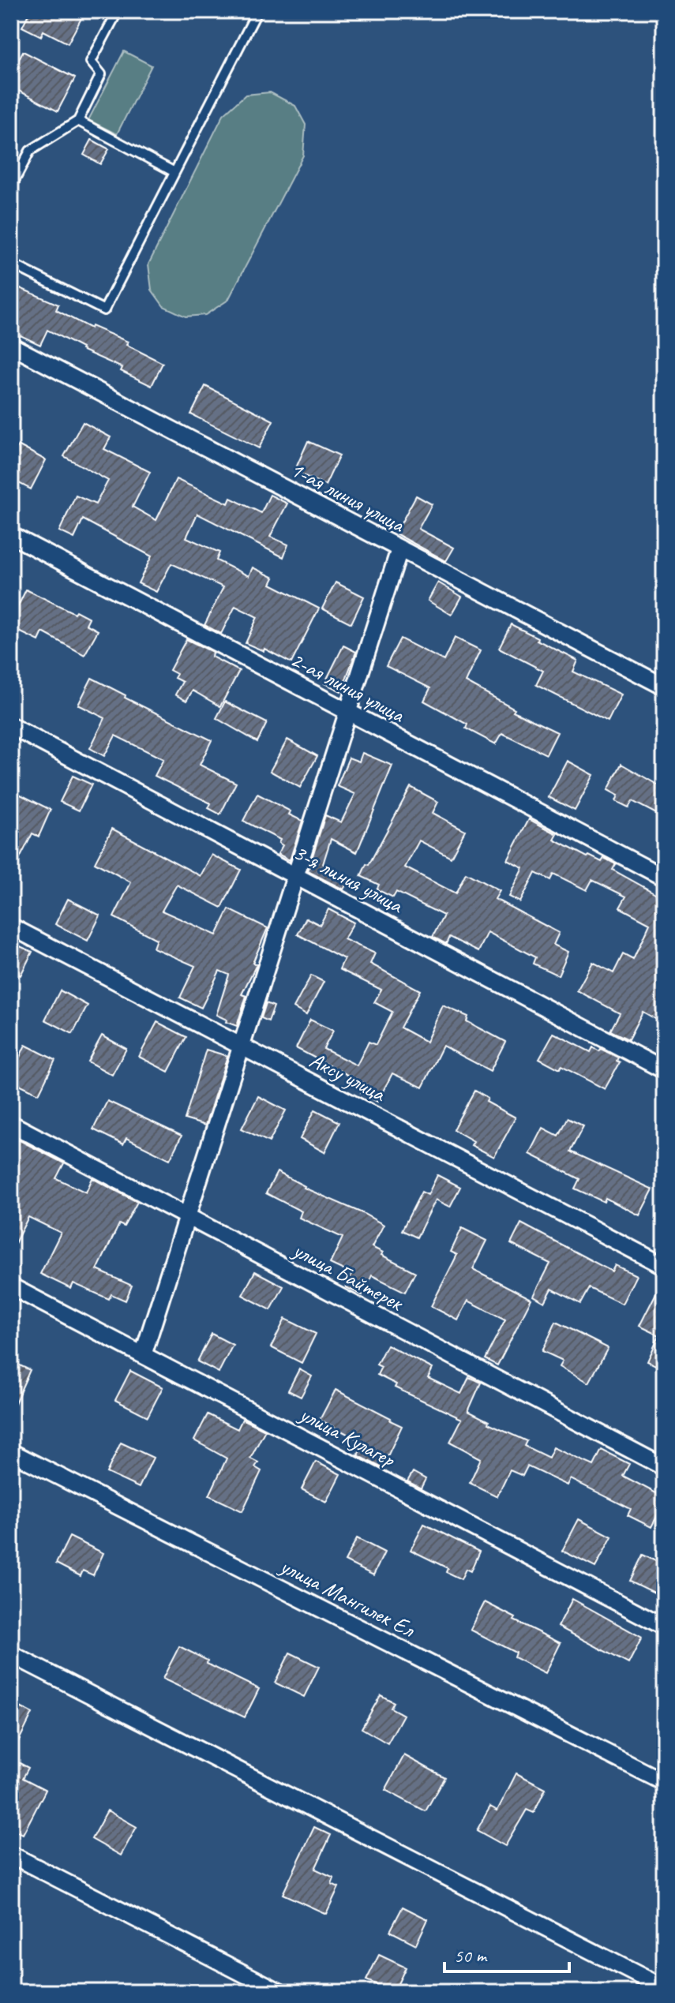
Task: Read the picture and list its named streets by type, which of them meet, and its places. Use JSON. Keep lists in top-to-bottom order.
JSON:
{
  "streets": {
    "street": [
      "1-ая линия улица",
      "2-ая линия улица",
      "3-я линия улица",
      "Аксу улица",
      "улица Байтерек",
      "улица Кулагер",
      "улица Мангилек Ел"
    ]
  },
  "scale_bar": "50 m"
}
